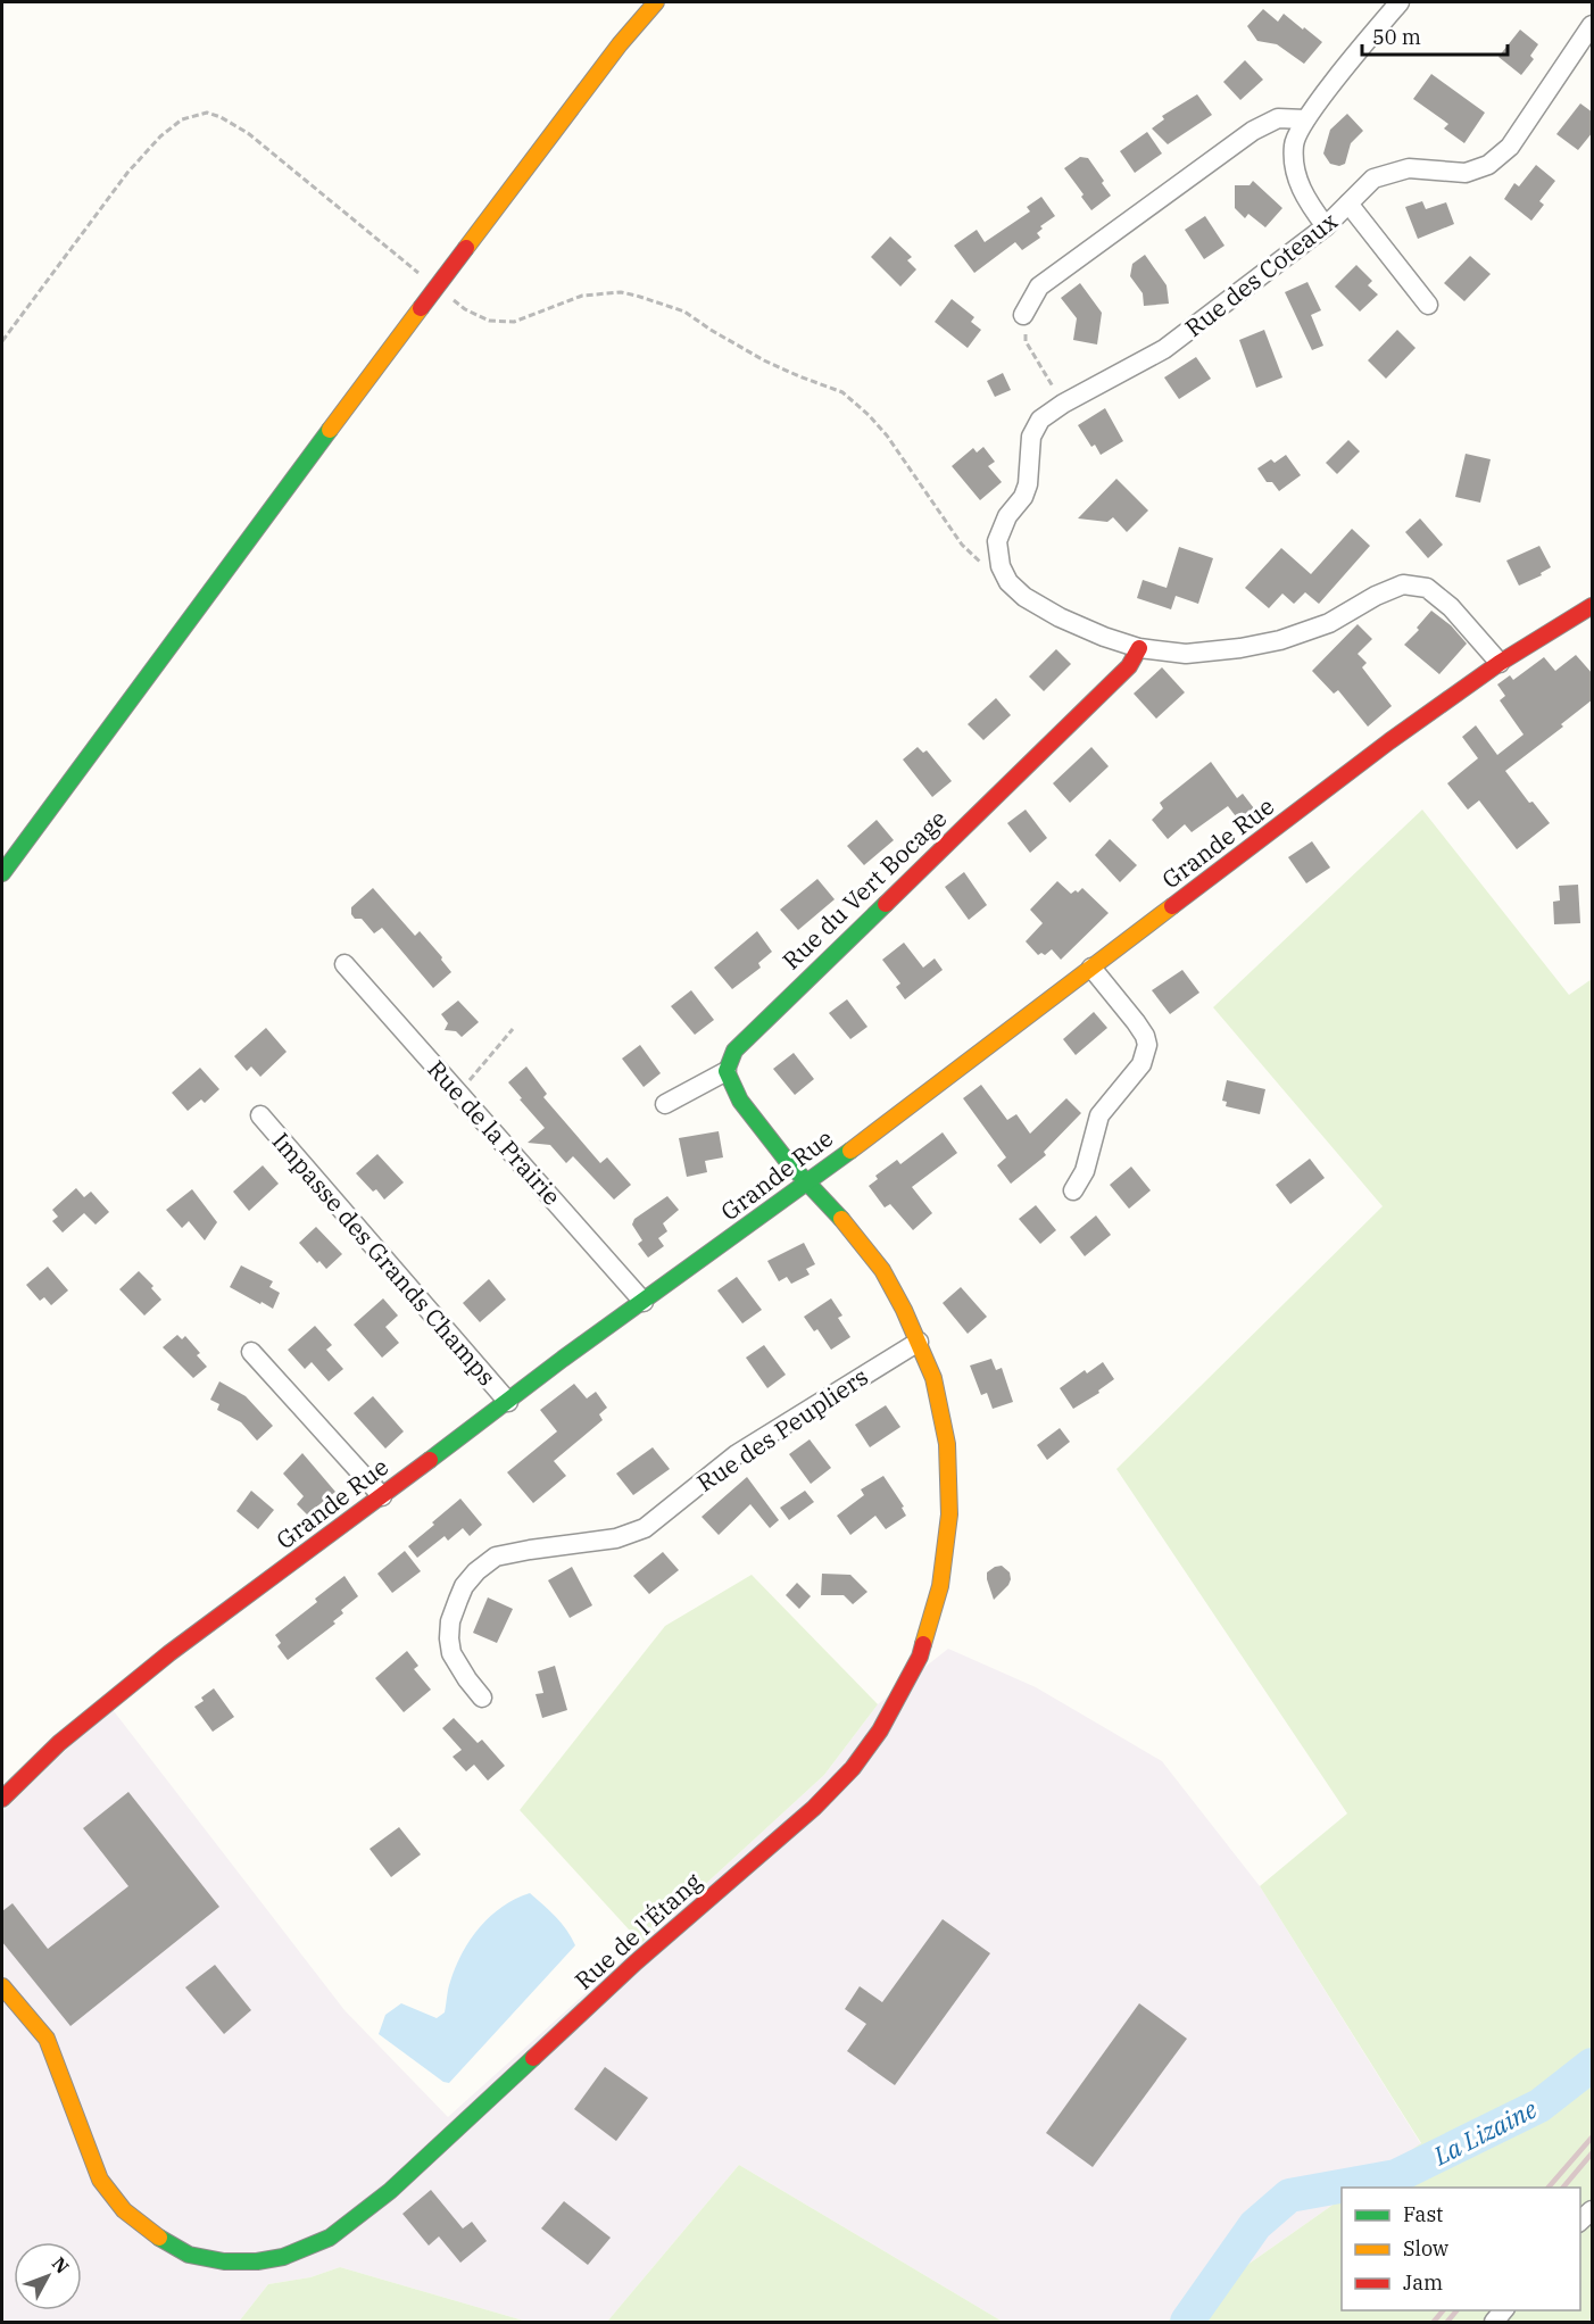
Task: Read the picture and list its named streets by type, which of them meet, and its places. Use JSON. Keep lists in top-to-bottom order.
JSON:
{
  "streets": {
    "street": [
      "Rue des Coteaux",
      "Grande Rue",
      "Rue du Vert Bocage",
      "Rue de la Prairie",
      "Impasse des Grands Champs",
      "Rue des Peupliers",
      "Rue de l'Étang"
    ]
  },
  "crossings": [
    ["Rue des Coteaux", "Rue du Vert Bocage"],
    ["Grande Rue", "Rue de la Prairie"],
    ["Grande Rue", "Impasse des Grands Champs"],
    ["Grande Rue", "Rue de l'Étang"],
    ["Rue des Peupliers", "Rue de l'Étang"]
  ],
  "water": ["La Lizaine"],
  "legend": ["Fast", "Slow", "Jam"],
  "scale_bar": "50 m",
  "north": "top right"
}
